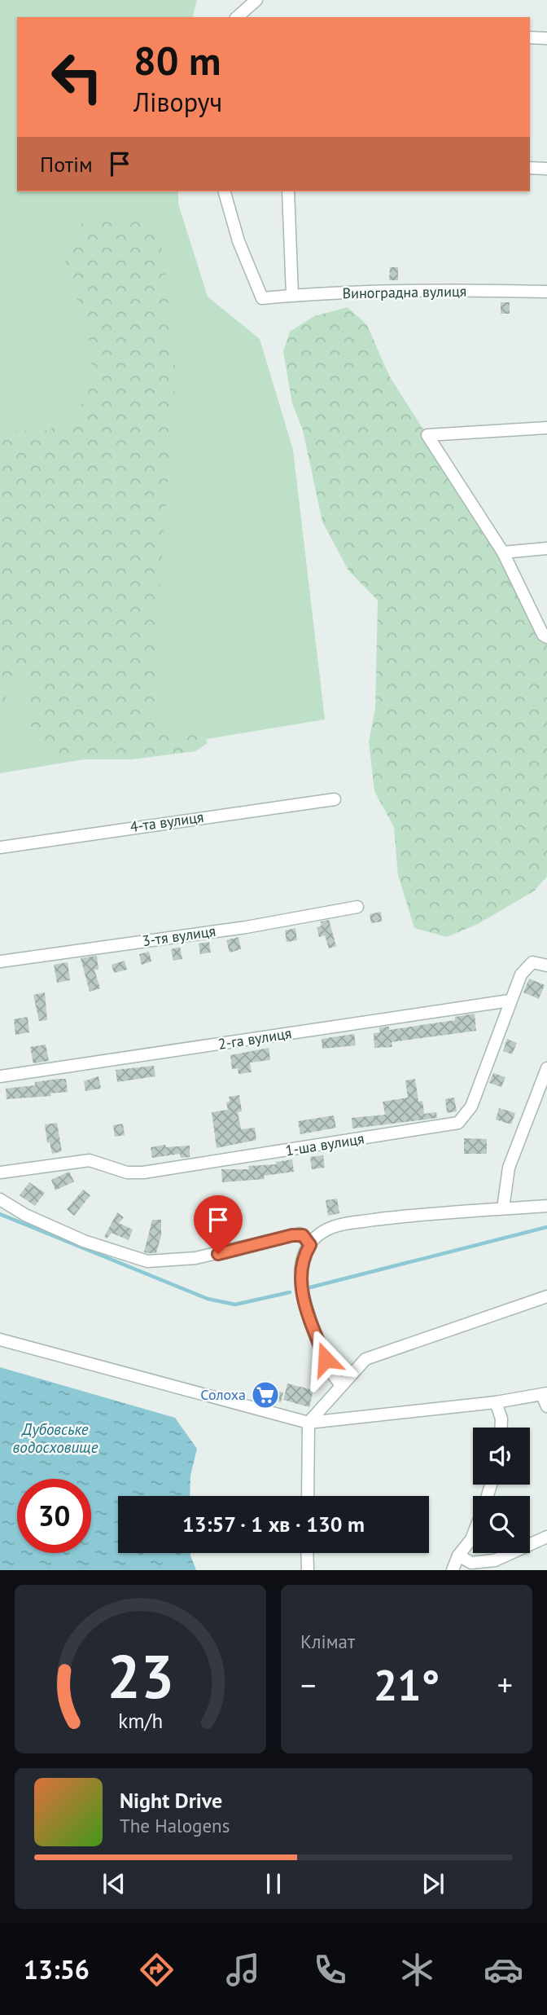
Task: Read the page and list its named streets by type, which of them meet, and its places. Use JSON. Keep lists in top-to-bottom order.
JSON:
{
  "streets": {
    "street": [
      "Виноградна вулиця",
      "4-та вулиця",
      "3-тя вулиця",
      "2-га вулиця",
      "1-ша вулиця"
    ]
  },
  "crossings": [
    ["2-га вулиця", "1-ша вулиця"]
  ],
  "water": ["Дубовське водосховище"],
  "places": {
    "supermarket": ["Солоха"]
  },
  "page": {
    "turn": ["80 m", "Ліворуч"],
    "then": "Потім",
    "limit": "30",
    "trip": "13:57 · 1 хв · 130 m",
    "tile": "Клімат",
    "heat": ["−", "21°", "+"],
    "song": ["Night Drive", "The Halogens"],
    "tabs": "13:56",
    "gauge": ["23", "km/h"]
  }
}
